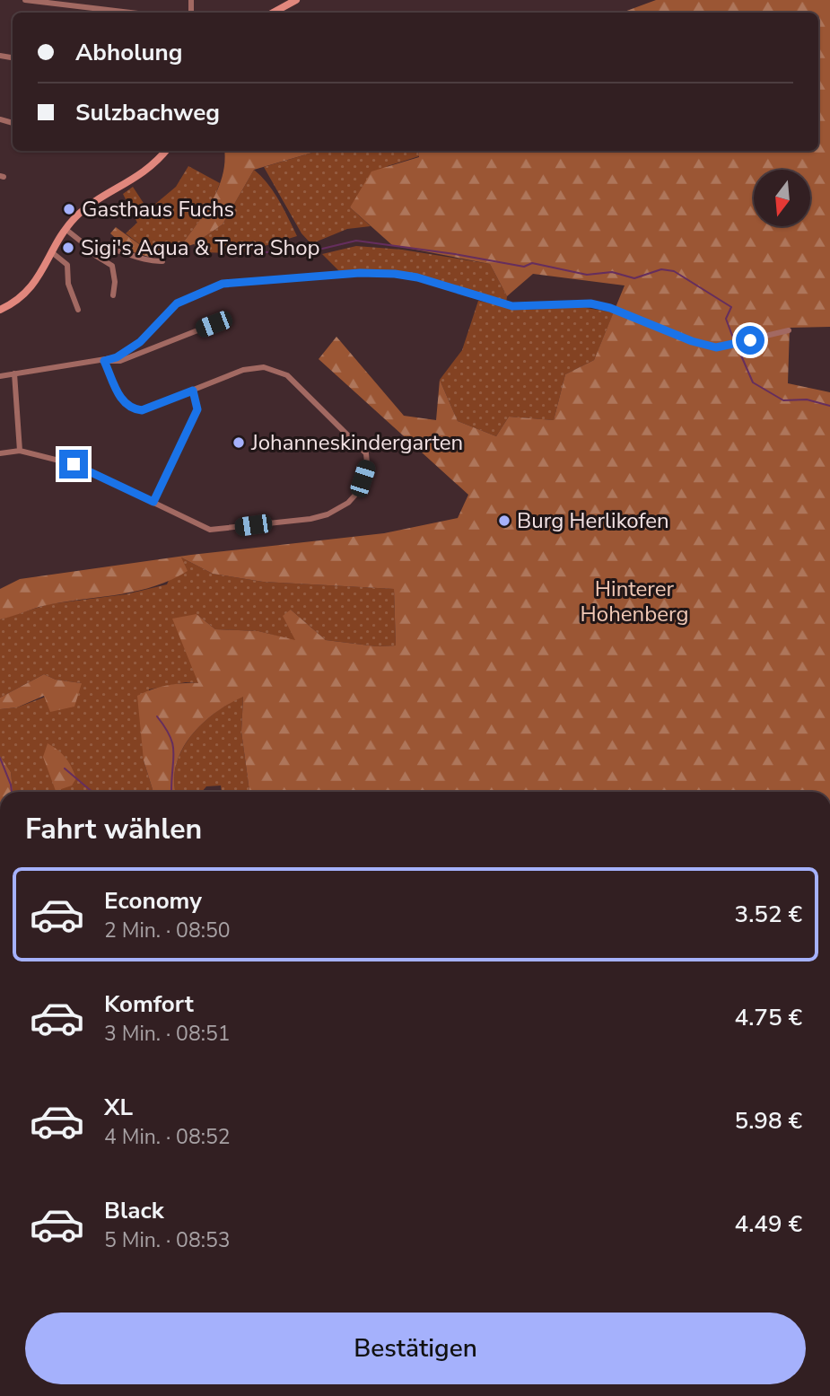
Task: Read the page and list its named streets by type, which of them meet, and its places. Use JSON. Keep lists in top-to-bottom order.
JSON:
{
  "parks": ["Hinterer Hohenberg"],
  "places": [
    "Gasthaus Fuchs",
    "Sigi's Aqua & Terra Shop",
    "Johanneskindergarten",
    "Burg Herlikofen"
  ],
  "north": "bottom",
  "page": {
    "banner": ["Abholung", "Sulzbachweg"],
    "heading": "Fahrt wählen",
    "list": [
      {
        "name": "Economy",
        "note": "2 Min. · 08:50",
        "value": "3.52 €"
      },
      {
        "name": "Komfort",
        "note": "3 Min. · 08:51",
        "value": "4.75 €"
      },
      {
        "name": "XL",
        "note": "4 Min. · 08:52",
        "value": "5.98 €"
      },
      {
        "name": "Black",
        "note": "5 Min. · 08:53",
        "value": "4.49 €"
      }
    ],
    "buttons": "Bestätigen"
  }
}
